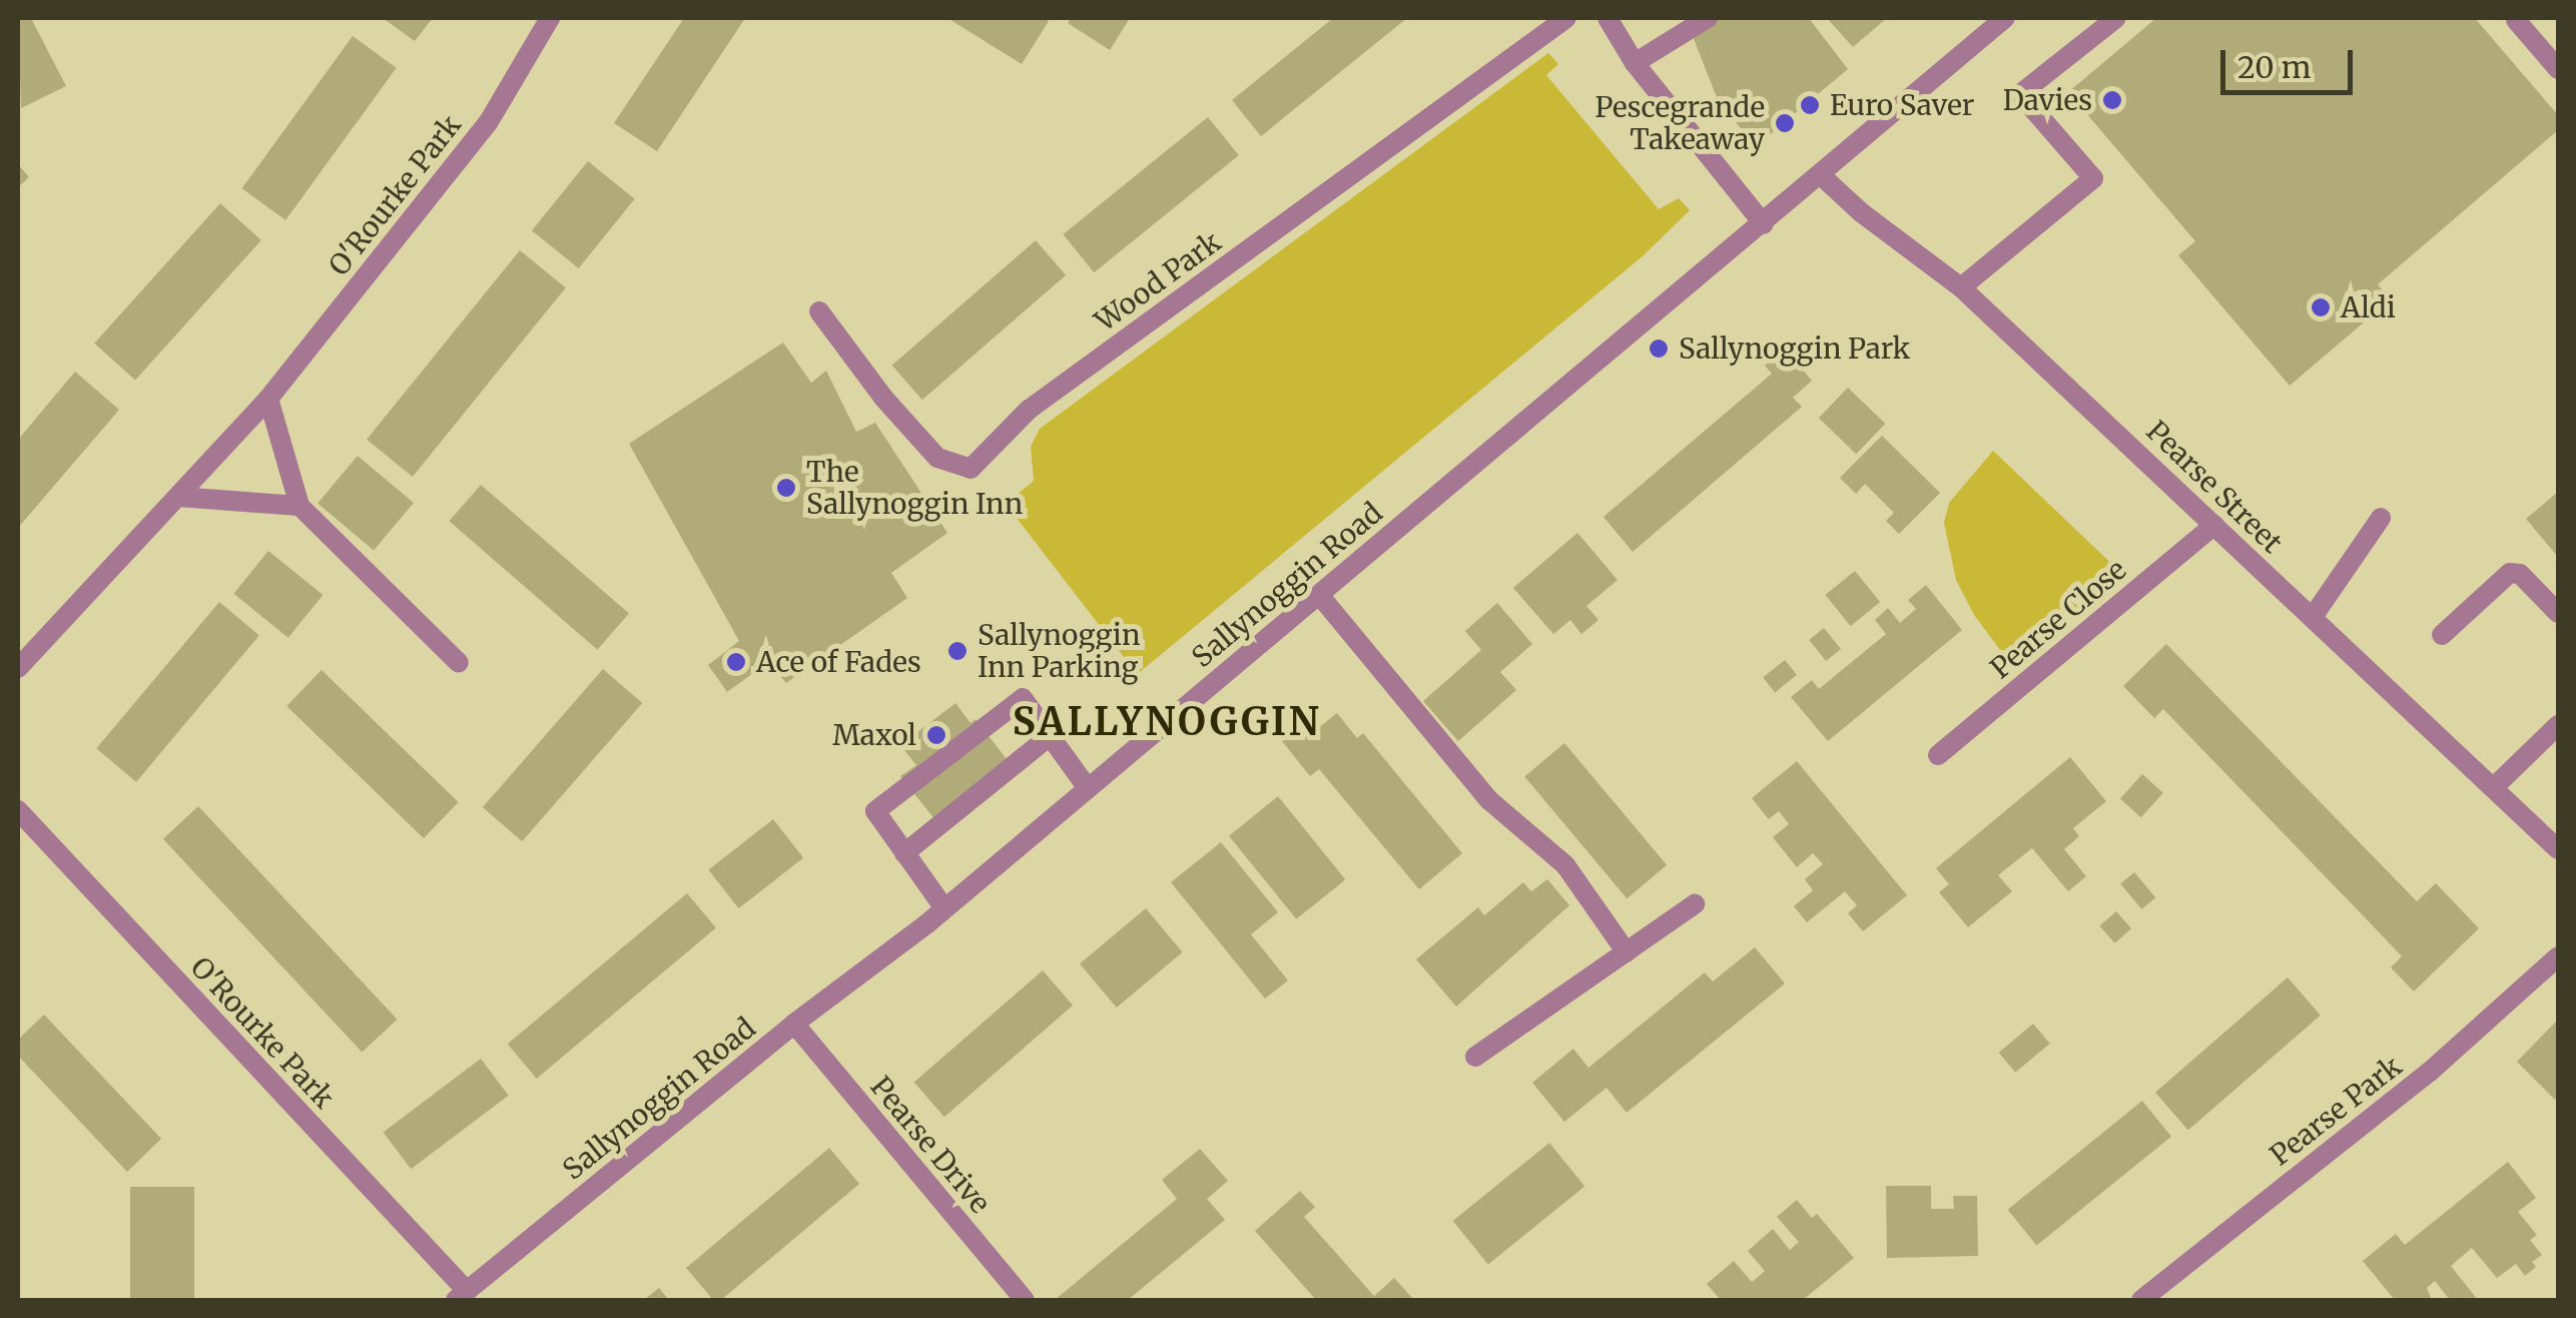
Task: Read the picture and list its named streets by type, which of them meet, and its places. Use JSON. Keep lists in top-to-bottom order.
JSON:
{
  "streets": {
    "street": [
      "O'Rourke Park",
      "Wood Park",
      "Pearse Street",
      "Sallynoggin Road",
      "Pearse Close",
      "Pearse Park",
      "Pearse Drive"
    ]
  },
  "crossings": [
    ["O'Rourke Park", "Sallynoggin Road"],
    ["Pearse Street", "Sallynoggin Road"],
    ["Pearse Street", "Pearse Close"],
    ["Sallynoggin Road", "Pearse Drive"]
  ],
  "districts": ["SALLYNOGGIN"],
  "places": [
    "Davies",
    "Euro Saver",
    "Pescegrande Takeaway",
    "Aldi",
    "Sallynoggin Park",
    "The Sallynoggin Inn",
    "Sallynoggin Inn Parking",
    "Ace of Fades",
    "Maxol"
  ],
  "scale_bar": "20 m"
}
